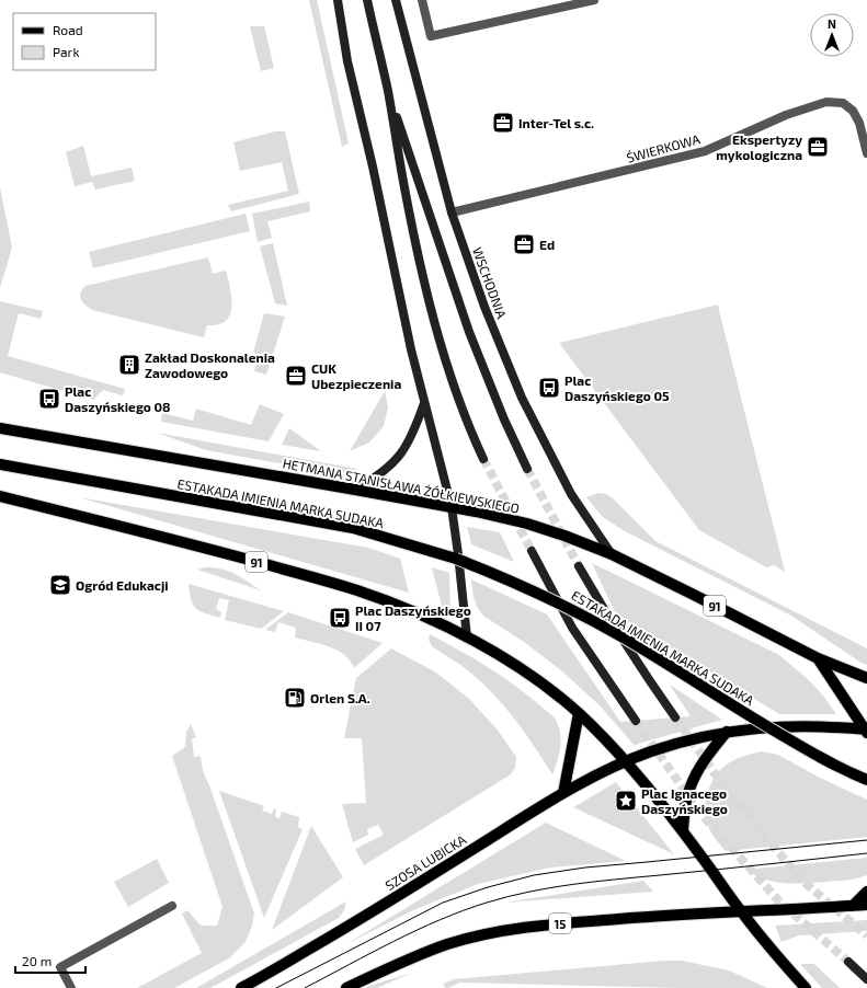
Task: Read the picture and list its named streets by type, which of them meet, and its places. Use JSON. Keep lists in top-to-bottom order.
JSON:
{
  "streets": {
    "main road": [
      "HETMANA STANISŁAWA ŻÓŁKIEWSKIEGO",
      "ESTAKADA IMIENIA MARKA SUDAKA",
      "91",
      "SZOSA LUBICKA",
      "15"
    ],
    "street": ["ŚWIERKOWA", "WSCHODNIA"]
  },
  "crossings": [
    ["ŚWIERKOWA", "WSCHODNIA"],
    ["WSCHODNIA", "HETMANA STANISŁAWA ŻÓŁKIEWSKIEGO"],
    ["91", "SZOSA LUBICKA"],
    ["91", "15"]
  ],
  "places": {
    "office": [
      "Inter-Tel s.c.",
      "Ekspertyzy mykologiczna",
      "Ed",
      "CUK Ubezpieczenia"
    ],
    "building": ["Zakład Doskonalenia Zawodowego"],
    "bus stop": ["Plac Daszyńskiego 05", "Plac Daszyńskiego 08", "Plac Daszyńskiego II 07"],
    "school or university": ["Ogród Edukacji"],
    "fuel station": ["Orlen S.A."],
    "place": ["Plac Ignacego Daszyńskiego"]
  },
  "legend": ["Road", "Park"],
  "scale_bar": "20 m",
  "north": "top"
}
